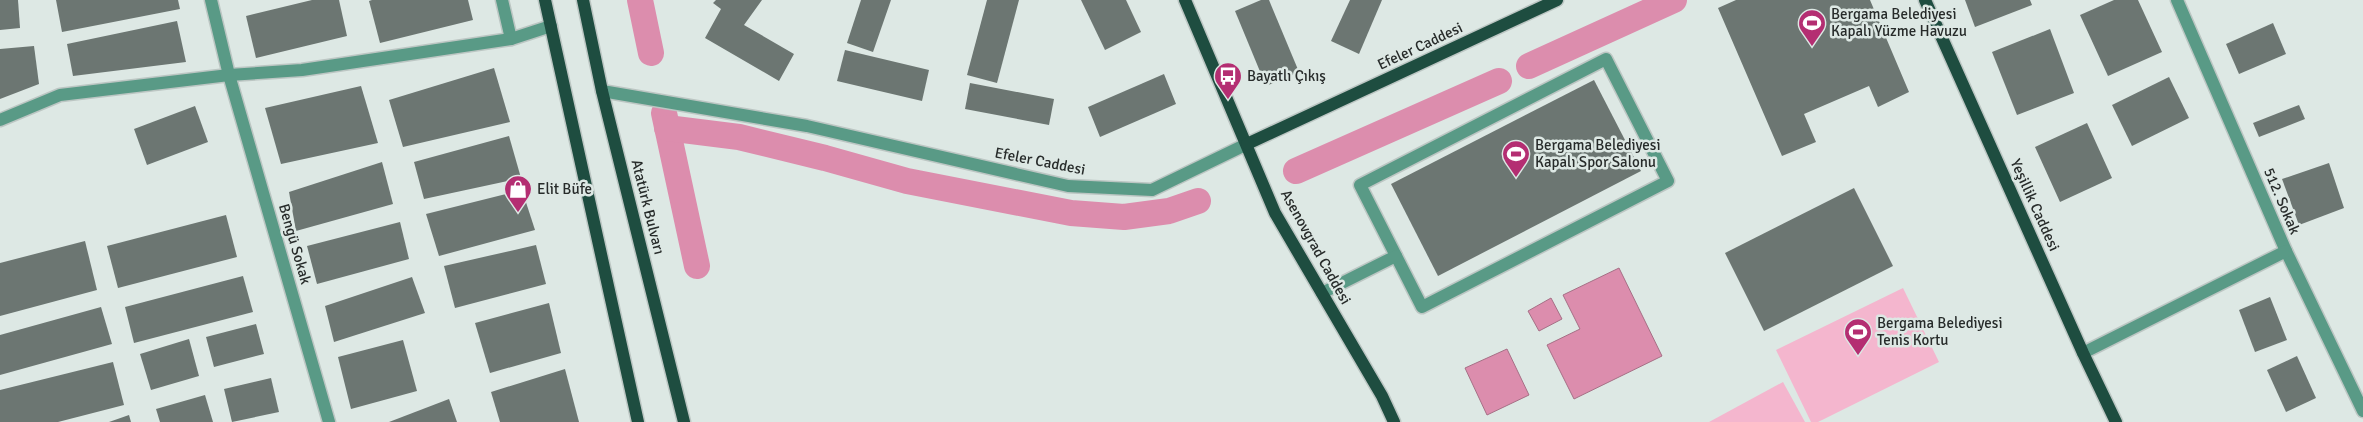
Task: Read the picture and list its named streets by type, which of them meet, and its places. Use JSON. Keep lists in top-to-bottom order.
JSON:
{
  "streets": {
    "main road": [
      "Efeler Caddesi",
      "Yeşillik Caddesi",
      "Atatürk Bulvarı",
      "Asenovgrad Caddesi"
    ],
    "street": ["512. Sokak", "Bengü Sokak"]
  },
  "crossings": [
    ["Efeler Caddesi", "Atatürk Bulvarı"],
    ["Efeler Caddesi", "Asenovgrad Caddesi"]
  ],
  "places": {
    "sports": ["Bergama Belediyesi Kapalı Yüzme Havuzu", "Bergama Belediyesi Kapalı Spor Salonu", "Bergama Belediyesi Tenis Kortu"],
    "bus stop": ["Bayatlı Çıkış"],
    "shop": ["Elit Büfe"]
  }
}
